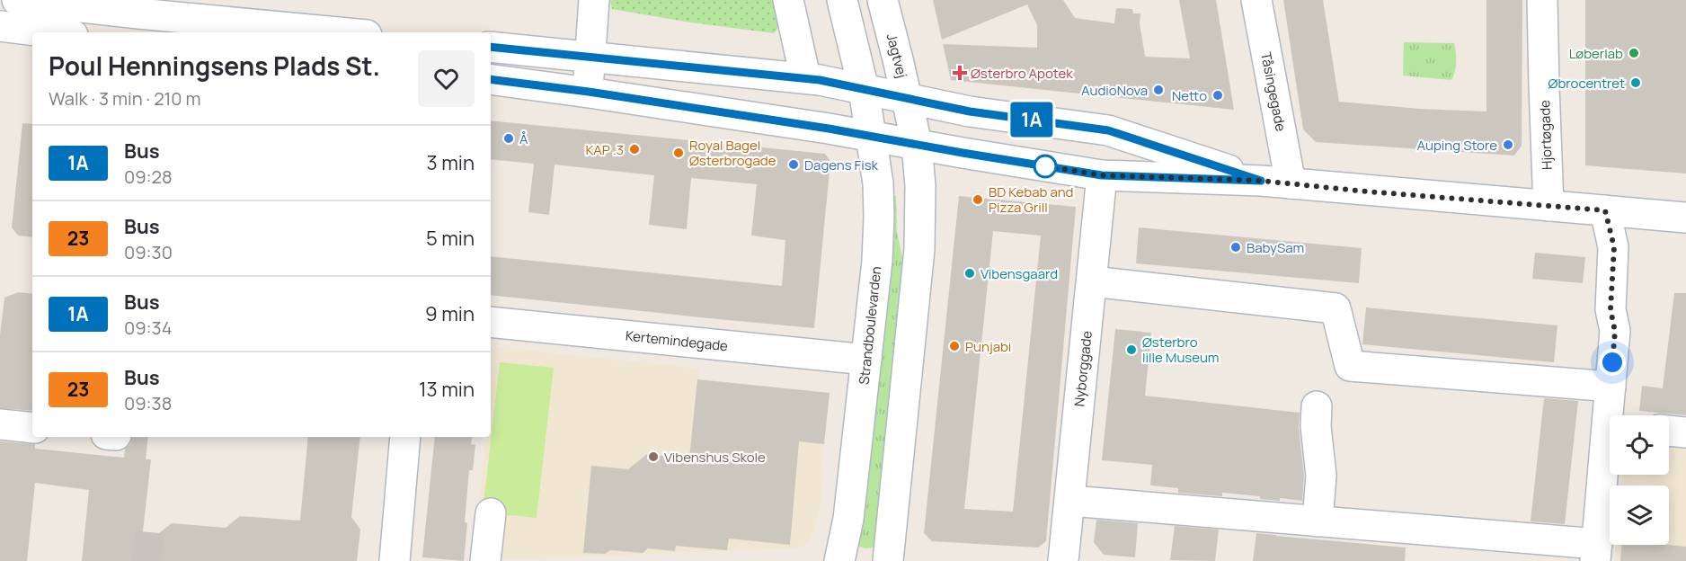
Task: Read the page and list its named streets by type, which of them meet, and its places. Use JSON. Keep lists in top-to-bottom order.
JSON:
{
  "streets": {
    "street": [
      "Jagtvej",
      "Tåsingegade",
      "Hjortøgade",
      "Strandboulevarden",
      "Kertemindegade",
      "Nyborggade"
    ]
  },
  "crossings": [
    ["Strandboulevarden", "Kertemindegade"]
  ],
  "places": {
    "other": [
      "Løberlab",
      "Øbrocentret",
      "AudioNova",
      "Netto",
      "Å",
      "Auping Store",
      "KAP .3",
      "Royal Bagel Østerbrogade",
      "Dagens Fisk",
      "BD Kebab and Pizza Grill",
      "BabySam",
      "Vibensgaard",
      "Punjabi",
      "Østerbro lille Museum",
      "Vibenshus Skole"
    ],
    "health": ["Østerbro Apotek"]
  },
  "lines": ["bus line 1A"],
  "page": {
    "on_map": "1A",
    "heading": ["Poul Henningsens Plads St.", "Walk · 3 min · 210 m"],
    "list": [
      {
        "mark": "1A",
        "name": "Bus",
        "note": "09:28",
        "value": "3 min"
      },
      {
        "mark": "23",
        "name": "Bus",
        "note": "09:30",
        "value": "5 min"
      },
      {
        "mark": "1A",
        "name": "Bus",
        "note": "09:34",
        "value": "9 min"
      },
      {
        "mark": "23",
        "name": "Bus",
        "note": "09:38",
        "value": "13 min"
      }
    ]
  }
}
